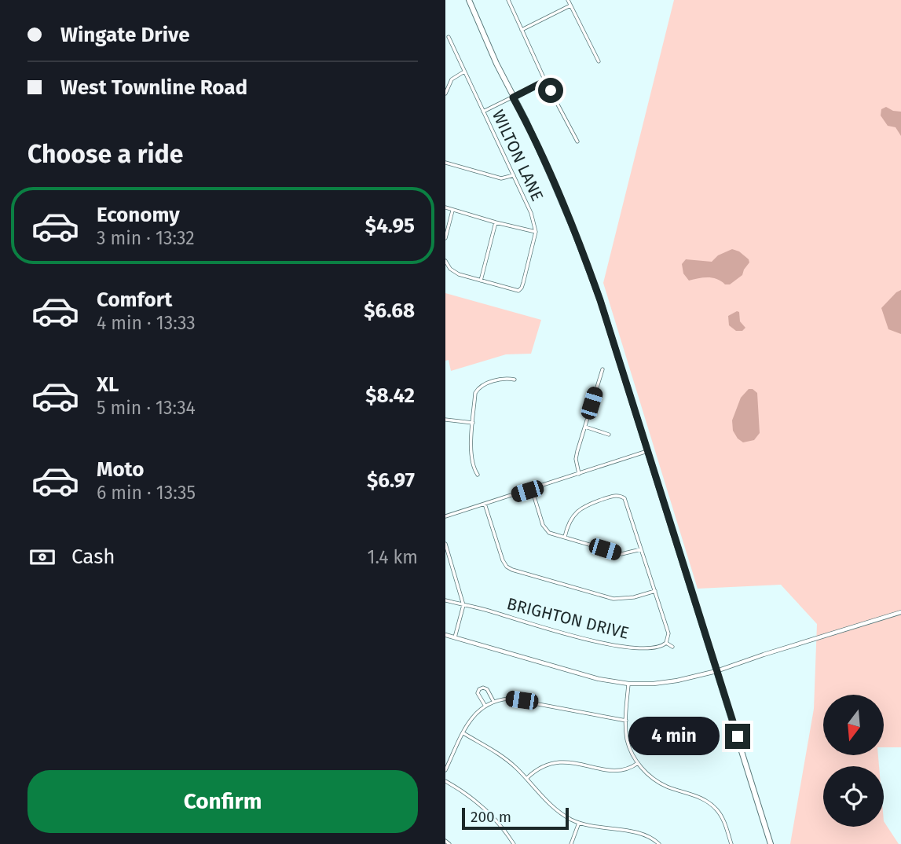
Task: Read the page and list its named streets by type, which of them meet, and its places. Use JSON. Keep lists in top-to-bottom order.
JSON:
{
  "streets": {
    "street": ["WILTON LANE", "BRIGHTON DRIVE"]
  },
  "scale_bar": "200 m",
  "north": "bottom",
  "page": {
    "banner": ["Wingate Drive", "West Townline Road"],
    "heading": "Choose a ride",
    "list": [
      {
        "name": "Economy",
        "note": "3 min · 13:32",
        "value": "$4.95"
      },
      {
        "name": "Comfort",
        "note": "4 min · 13:33",
        "value": "$6.68"
      },
      {
        "name": "XL",
        "note": "5 min · 13:34",
        "value": "$8.42"
      },
      {
        "name": "Moto",
        "note": "6 min · 13:35",
        "value": "$6.97"
      }
    ],
    "pay": ["Cash", "1.4 km"],
    "bubble": "4 min",
    "buttons": "Confirm",
    "scale": "200 m"
  }
}
